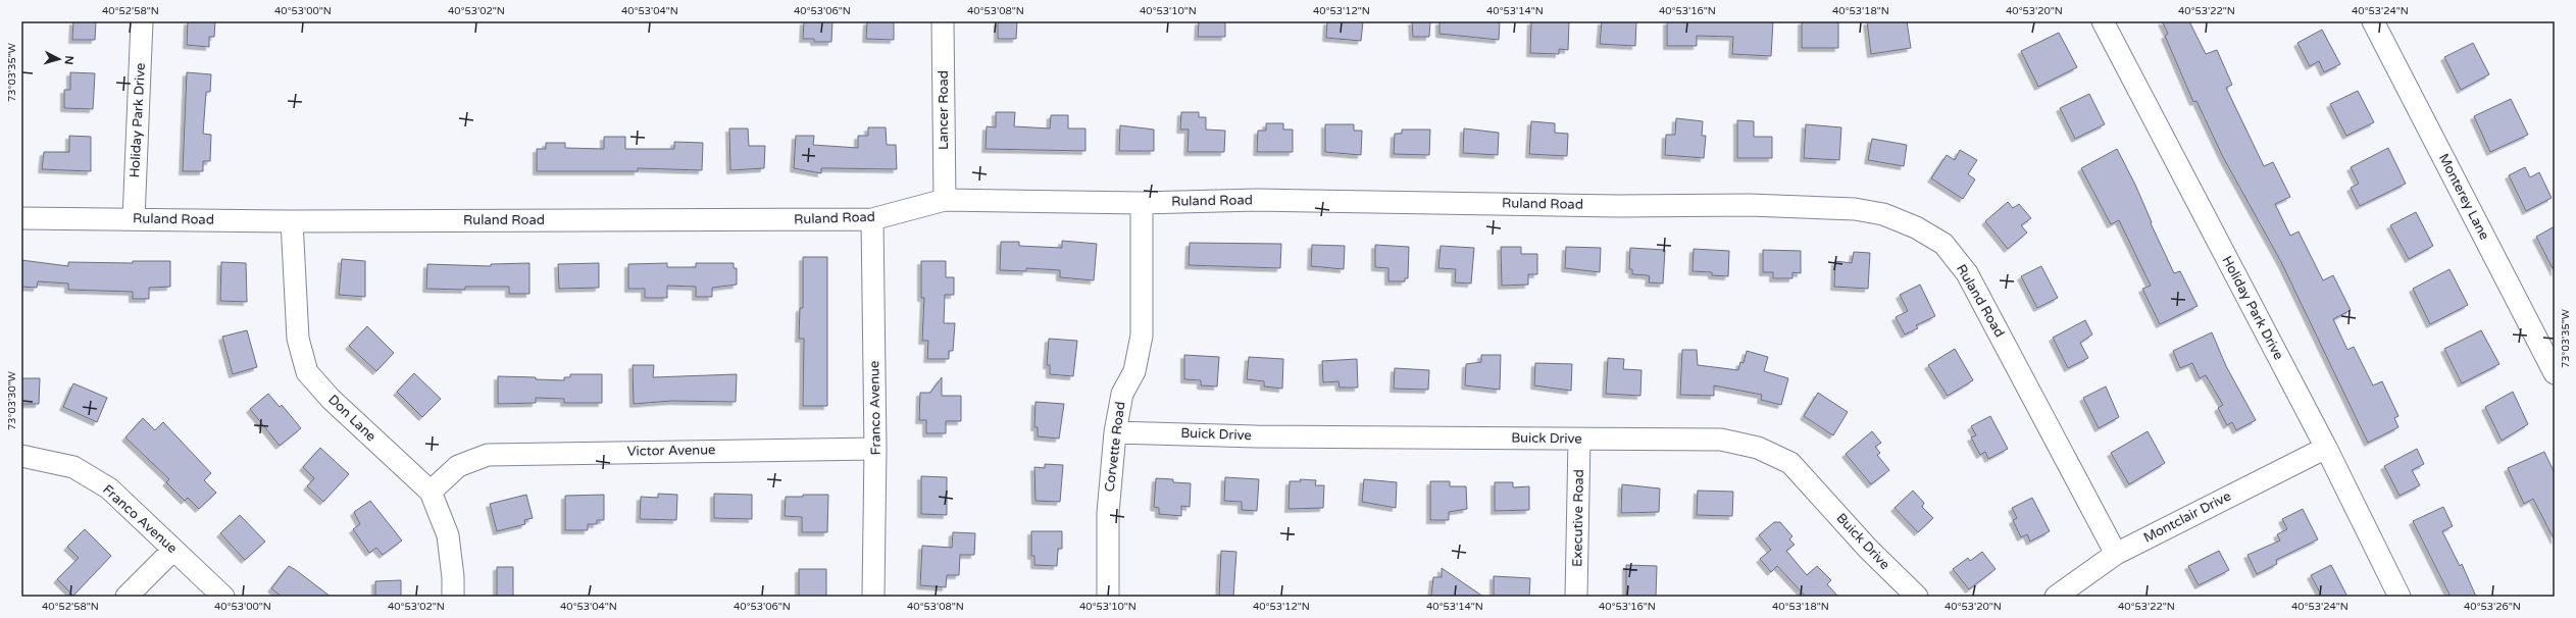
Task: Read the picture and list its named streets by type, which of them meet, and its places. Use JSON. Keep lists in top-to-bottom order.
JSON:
{
  "streets": {
    "street": [
      "Lancer Road",
      "Holiday Park Drive",
      "Monterey Lane",
      "Ruland Road",
      "Franco Avenue",
      "Don Lane",
      "Buick Drive",
      "Corvette Road",
      "Victor Avenue",
      "Montclair Drive",
      "Executive Road"
    ]
  },
  "crossings": [
    ["Lancer Road", "Ruland Road"],
    ["Holiday Park Drive", "Ruland Road"],
    ["Holiday Park Drive", "Montclair Drive"],
    ["Ruland Road", "Franco Avenue"],
    ["Ruland Road", "Don Lane"],
    ["Ruland Road", "Corvette Road"],
    ["Ruland Road", "Montclair Drive"],
    ["Franco Avenue", "Victor Avenue"],
    ["Don Lane", "Victor Avenue"],
    ["Buick Drive", "Corvette Road"],
    ["Buick Drive", "Executive Road"]
  ],
  "north": "right",
  "coordinates": [
    "40°52'58\"N",
    "40°53'00\"N",
    "40°53'02\"N",
    "40°53'04\"N",
    "40°53'06\"N",
    "40°53'08\"N",
    "40°53'10\"N",
    "40°53'12\"N",
    "40°53'14\"N",
    "40°53'16\"N",
    "40°53'18\"N",
    "40°53'20\"N",
    "40°53'22\"N",
    "40°53'24\"N",
    "73°03'35\"W",
    "73°03'30\"W",
    "40°53'26\"N"
  ]
}
